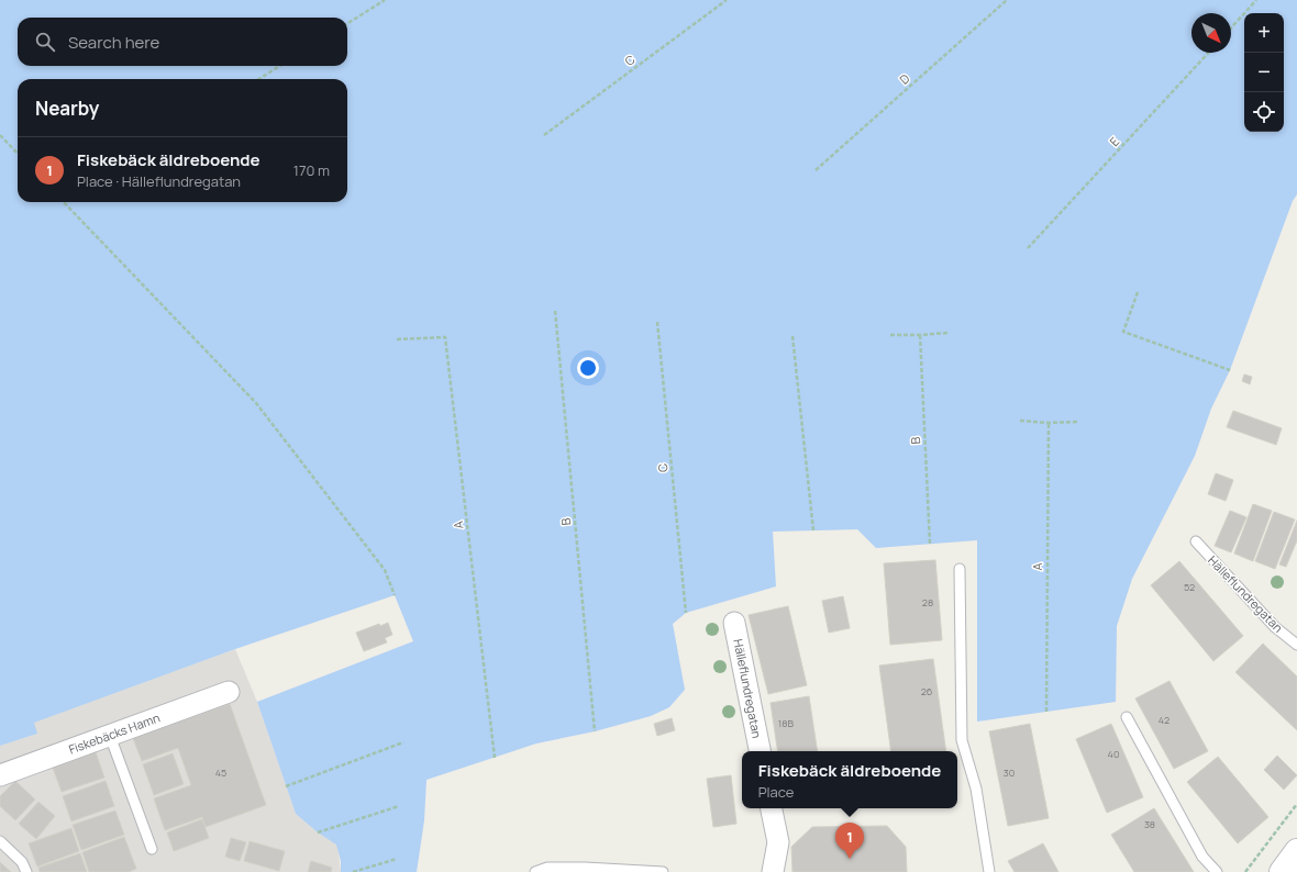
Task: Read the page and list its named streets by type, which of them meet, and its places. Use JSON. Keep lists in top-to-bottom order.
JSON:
{
  "streets": {
    "street": ["Hälleflundregatan", "Fiskebäcks Hamn"],
    "path": [
      "C",
      "D",
      "E",
      "B",
      "A"
    ]
  },
  "house_numbers": [
    "52",
    "28",
    "26",
    "42",
    "18B",
    "40",
    "45",
    "30",
    "38"
  ],
  "north": "bottom right",
  "page": {
    "map_buttons": ["+", "−"],
    "search": "Search here",
    "heading": "Nearby",
    "list": [
      {
        "mark": "1",
        "name": "Fiskebäck äldreboende",
        "note": "Place · Hälleflundregatan",
        "value": "170 m"
      }
    ],
    "popup": ["Fiskebäck äldreboende", "Place"],
    "pins": "1"
  }
}
